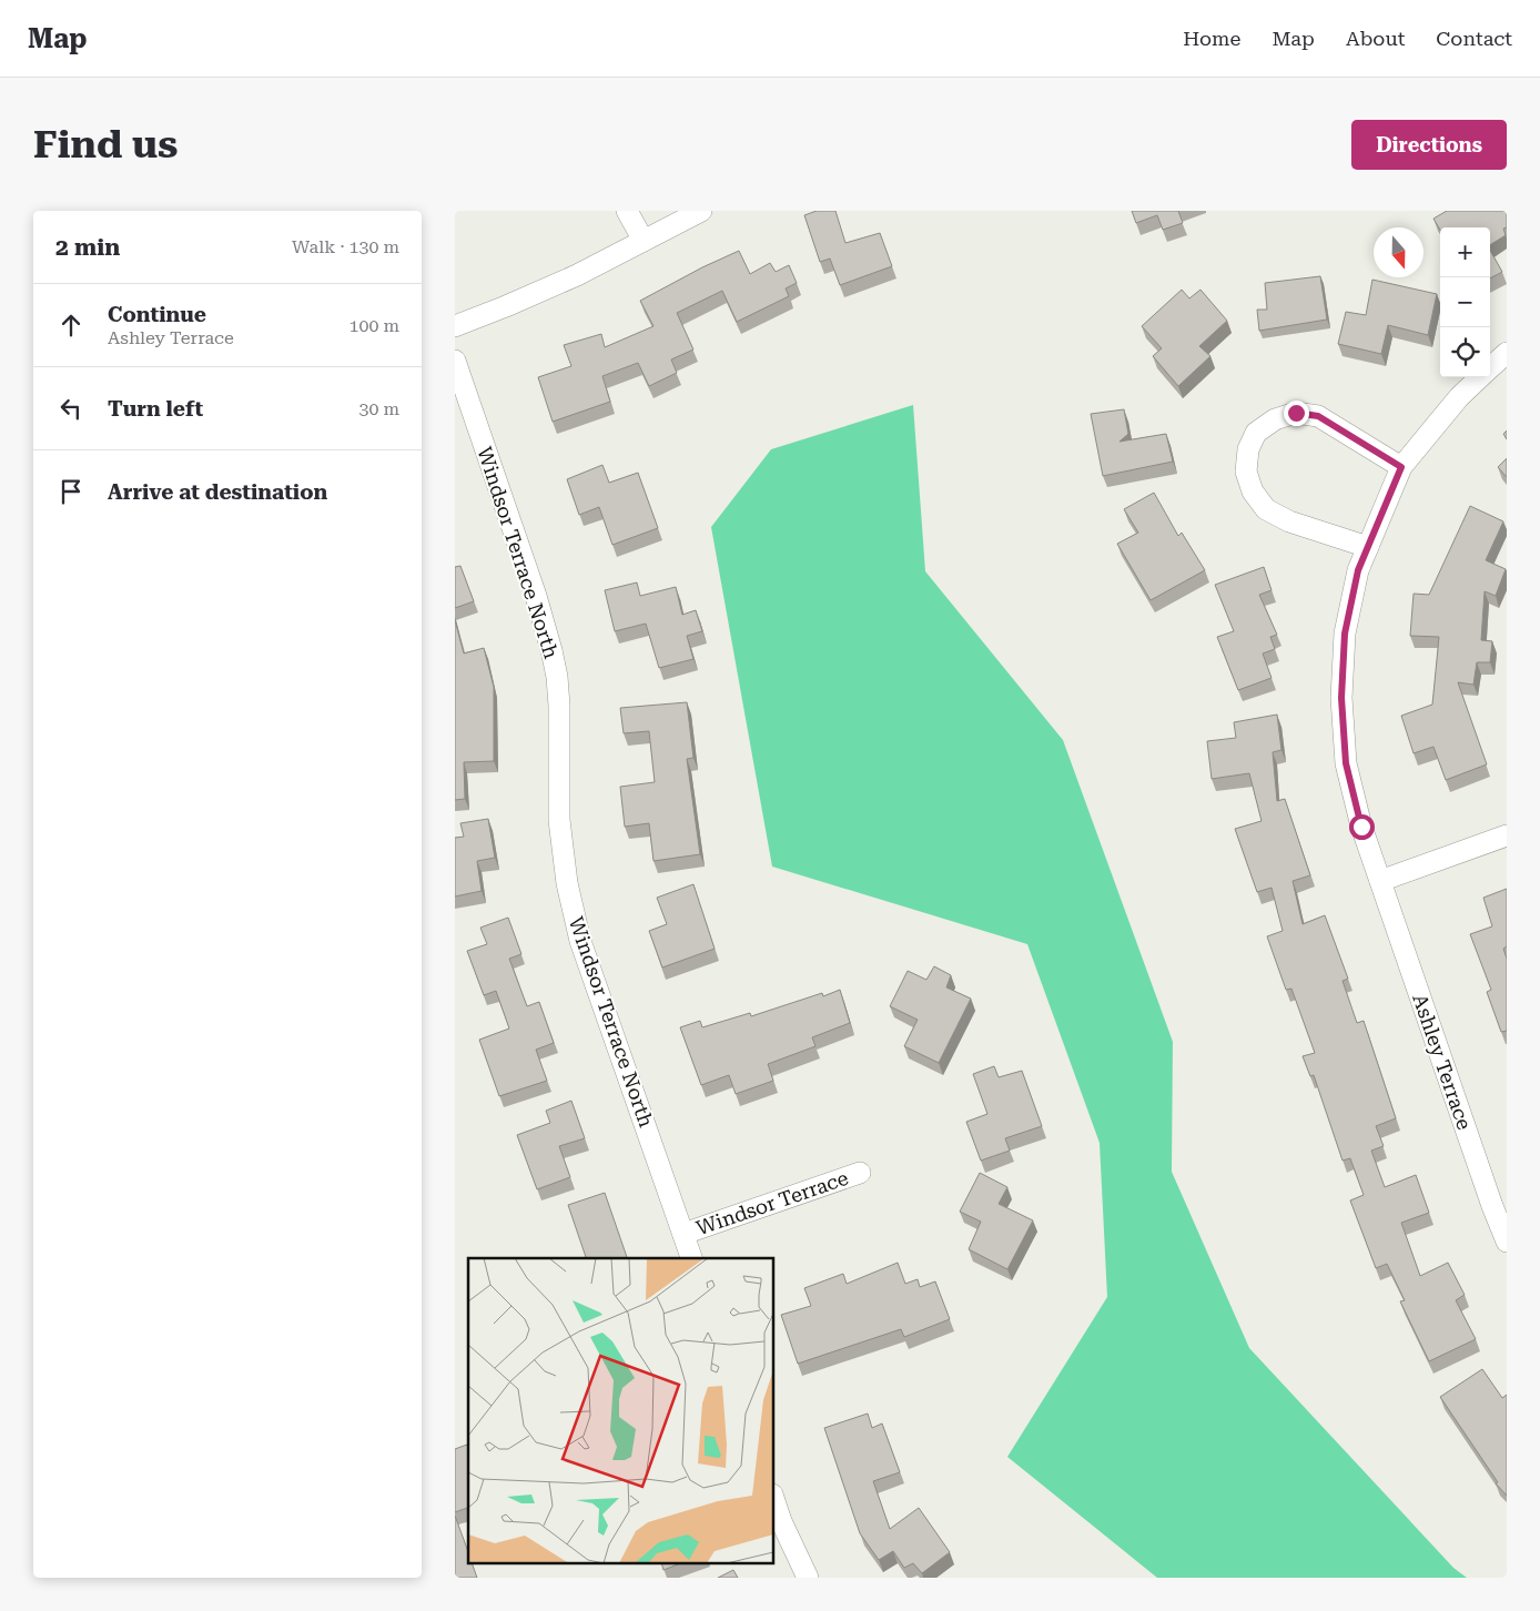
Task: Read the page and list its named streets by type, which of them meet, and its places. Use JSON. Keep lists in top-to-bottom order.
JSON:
{
  "streets": {
    "street": ["Windsor Terrace North", "Ashley Terrace", "Windsor Terrace"]
  },
  "crossings": [
    ["Windsor Terrace North", "Windsor Terrace"]
  ],
  "north": "bottom",
  "page": {
    "header": "Map",
    "nav": [
      "Home",
      "Map",
      "About",
      "Contact"
    ],
    "buttons": "Directions",
    "title": "Find us",
    "heading": ["2 min", "Walk · 130 m"],
    "map_buttons": ["+", "−"],
    "list": [
      ["Continue", "Ashley Terrace", "100 m"],
      ["Turn left", "30 m"],
      "Arrive at destination"
    ]
  }
}
